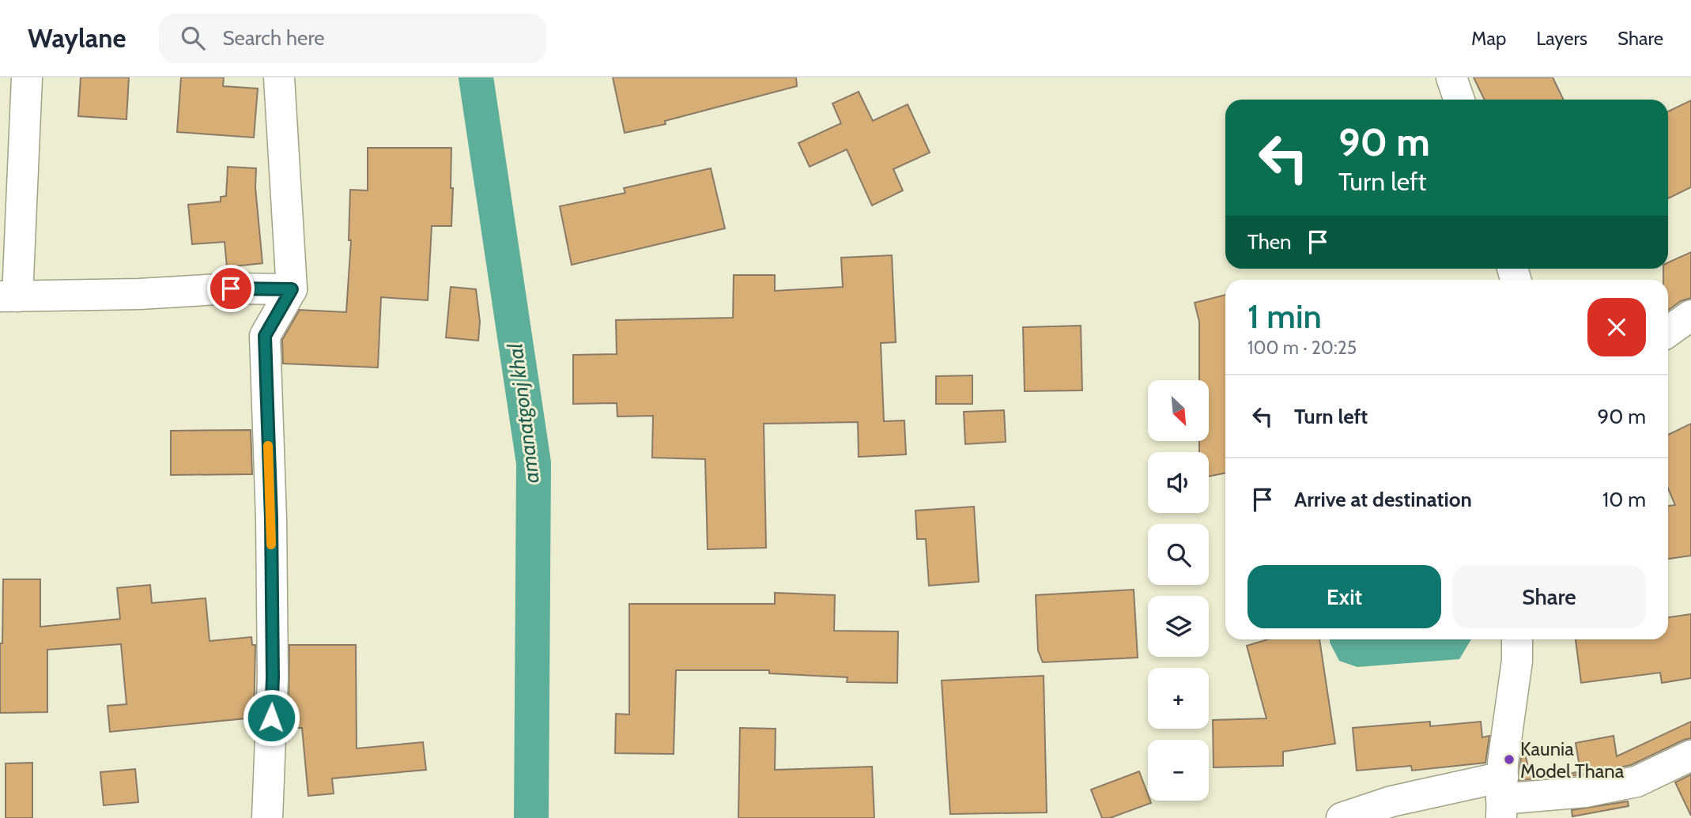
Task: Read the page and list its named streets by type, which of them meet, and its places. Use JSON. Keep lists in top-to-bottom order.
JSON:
{
  "water": ["amanatgonj khal"],
  "places": ["Kaunia Model Thana"],
  "north": "bottom right",
  "page": {
    "header": "Waylane",
    "search": "Search here",
    "nav": ["Map", "Layers", "Share"],
    "turn": ["90 m", "Turn left"],
    "then": "Then",
    "heading": ["1 min", "100 m · 20:25"],
    "list": [
      {
        "name": "Turn left",
        "value": "90 m"
      },
      {
        "name": "Arrive at destination",
        "value": "10 m"
      }
    ],
    "map_buttons": ["+", "−"],
    "buttons": ["Exit", "Share"]
  }
}
